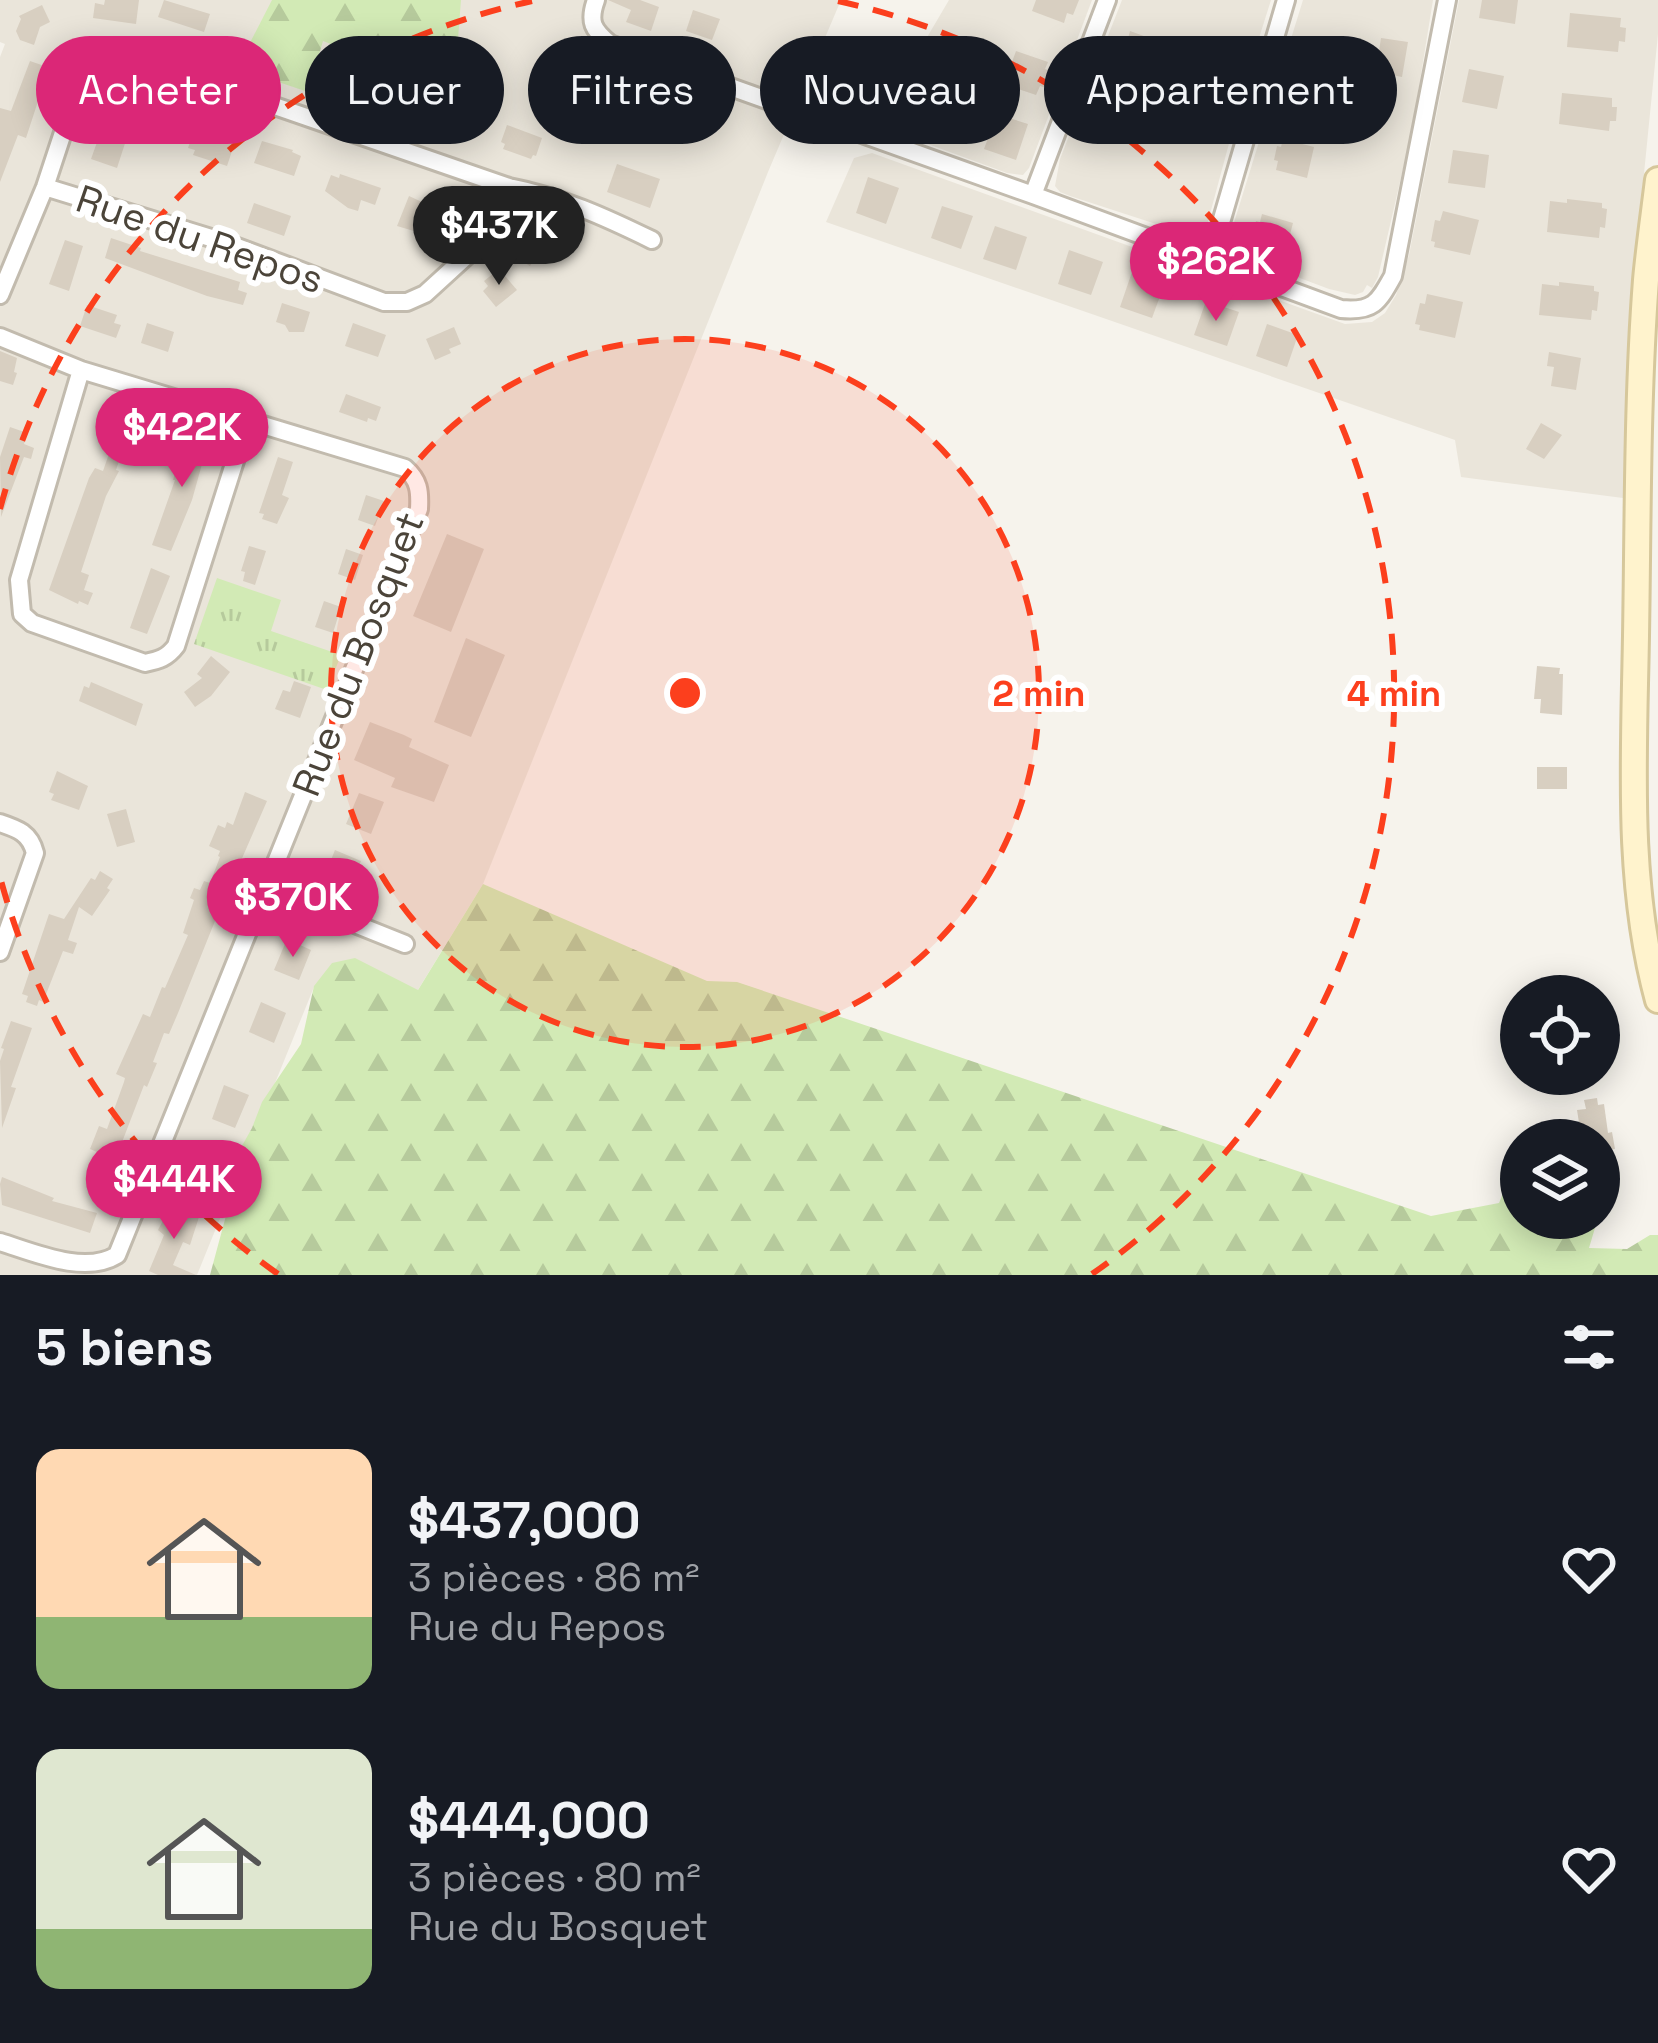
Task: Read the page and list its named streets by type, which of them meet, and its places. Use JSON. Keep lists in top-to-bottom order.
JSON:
{
  "streets": {
    "street": ["Rue du Repos", "Rue du Bosquet"]
  },
  "page": {
    "chip": [
      "Acheter",
      "Louer",
      "Filtres",
      "Nouveau",
      "Appartement"
    ],
    "price": [
      "$437K",
      "$262K",
      "$422K",
      "$370K",
      "$444K"
    ],
    "heading": "5 biens",
    "list": [
      {
        "name": "$437,000",
        "note": "3 pièces · 86 m² · Rue du Repos"
      },
      {
        "name": "$444,000",
        "note": "3 pièces · 80 m² · Rue du Bosquet"
      }
    ]
  },
  "rings": ["2 min", "4 min"]
}
